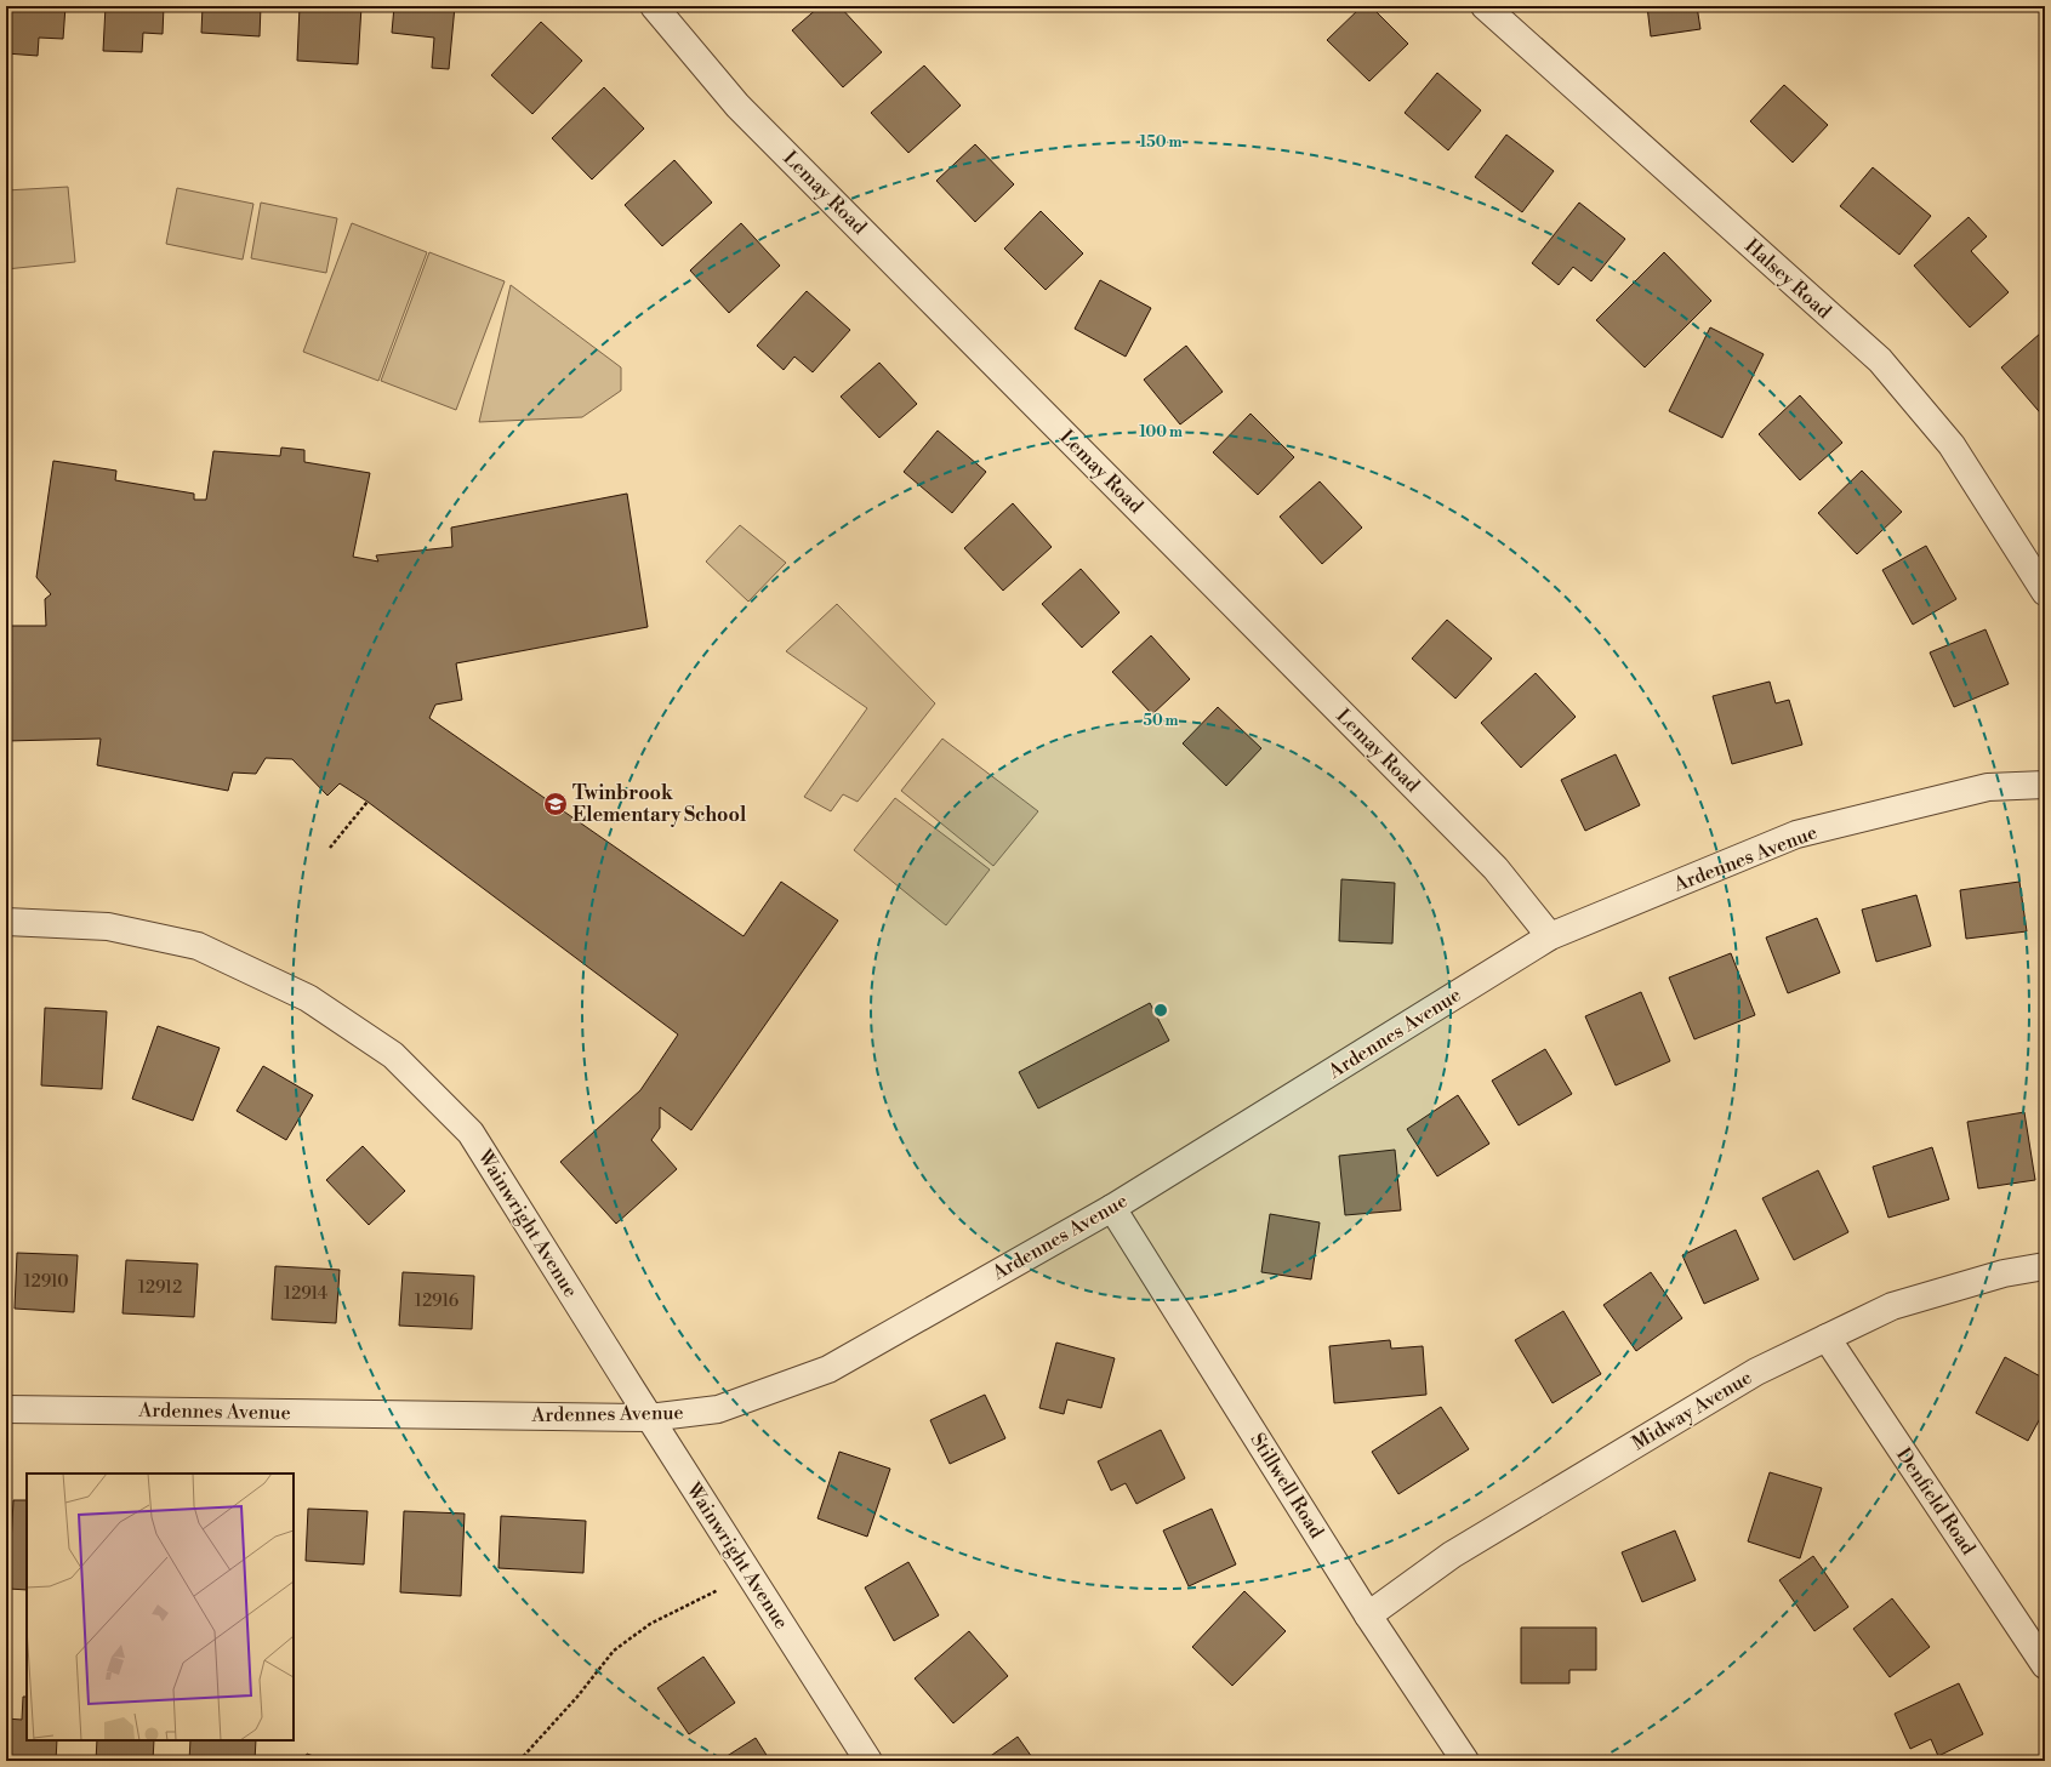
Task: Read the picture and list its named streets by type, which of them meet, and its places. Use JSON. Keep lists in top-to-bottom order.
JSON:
{
  "streets": {
    "street": [
      "Lemay Road",
      "Halsey Road",
      "Ardennes Avenue",
      "Wainwright Avenue",
      "Midway Avenue",
      "Stillwell Road",
      "Denfield Road"
    ]
  },
  "crossings": [
    ["Lemay Road", "Ardennes Avenue"],
    ["Ardennes Avenue", "Wainwright Avenue"],
    ["Ardennes Avenue", "Stillwell Road"],
    ["Midway Avenue", "Stillwell Road"],
    ["Midway Avenue", "Denfield Road"]
  ],
  "places": {
    "school or university": ["Twinbrook Elementary School"]
  },
  "house_numbers": [
    "12910",
    "12912",
    "12914",
    "12916"
  ],
  "rings": ["150 m", "100 m", "50 m"]
}
